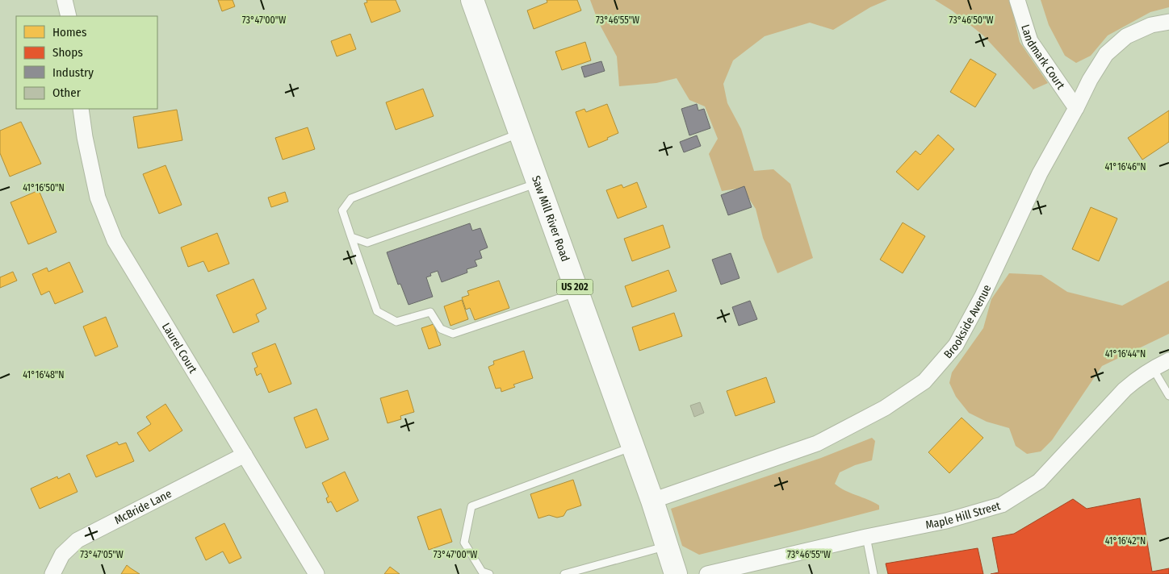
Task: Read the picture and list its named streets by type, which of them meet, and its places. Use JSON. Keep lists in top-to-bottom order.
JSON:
{
  "streets": {
    "highway": ["Saw Mill River Road", "US 202"],
    "street": [
      "Landmark Court",
      "Brookside Avenue",
      "Laurel Court",
      "McBride Lane",
      "Maple Hill Street"
    ]
  },
  "crossings": [
    ["Landmark Court", "Brookside Avenue"],
    ["Saw Mill River Road", "Brookside Avenue"],
    ["Laurel Court", "McBride Lane"]
  ],
  "legend": [
    "Homes",
    "Shops",
    "Industry",
    "Other"
  ],
  "coordinates": [
    "73°47'00\"W",
    "73°46'55\"W",
    "73°46'50\"W",
    "41°16'46\"N",
    "41°16'50\"N",
    "41°16'44\"N",
    "41°16'48\"N",
    "41°16'42\"N",
    "73°47'05\"W"
  ]
}
